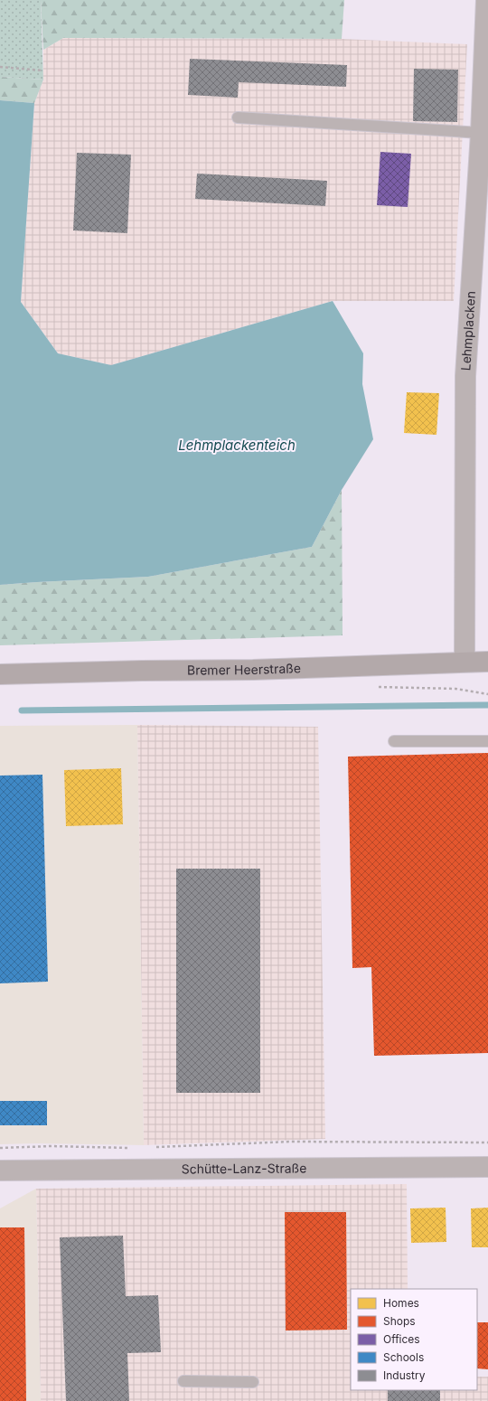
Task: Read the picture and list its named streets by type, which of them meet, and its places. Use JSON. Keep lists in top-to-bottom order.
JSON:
{
  "streets": {
    "main road": ["Bremer Heerstraße"],
    "street": ["Lehmplacken", "Schütte-Lanz-Straße"]
  },
  "crossings": [
    ["Lehmplacken", "Bremer Heerstraße"]
  ],
  "water": ["Lehmplackenteich"],
  "legend": [
    "Homes",
    "Shops",
    "Offices",
    "Schools",
    "Industry"
  ]
}
